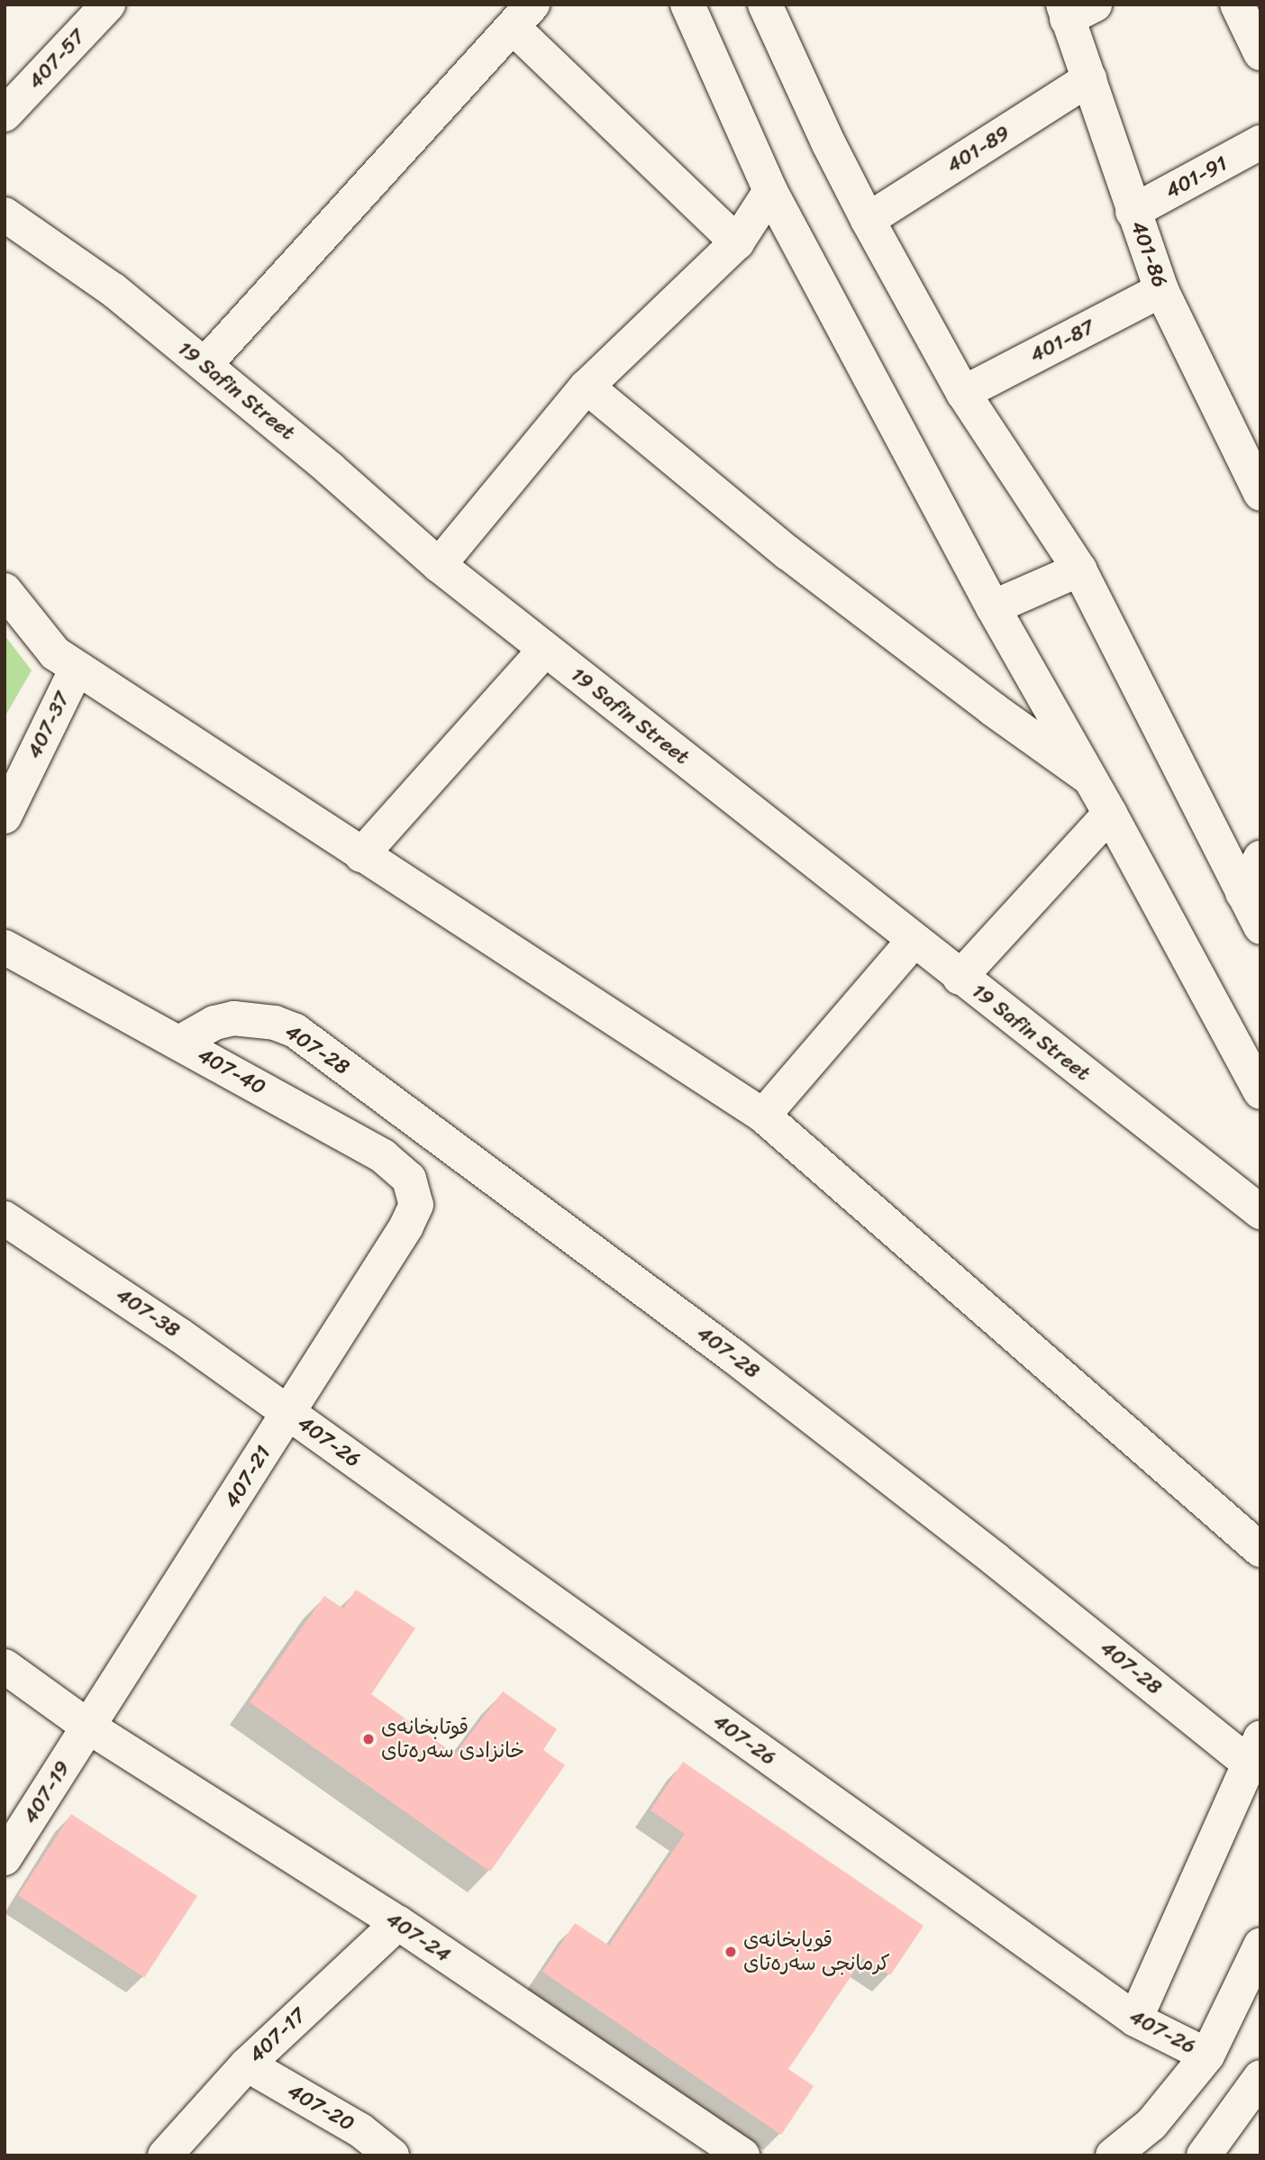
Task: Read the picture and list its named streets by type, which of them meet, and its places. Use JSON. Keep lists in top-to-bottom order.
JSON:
{
  "streets": {
    "street": [
      "407-57",
      "401-89",
      "401-91",
      "401-86",
      "401-87",
      "19 Safin Street",
      "407-37",
      "407-28",
      "407-40",
      "407-38",
      "407-26",
      "407-21",
      "407-19",
      "407-24",
      "407-17",
      "407-20"
    ]
  },
  "crossings": [
    ["401-89", "401-86"],
    ["401-91", "401-86"],
    ["401-86", "401-87"],
    ["407-28", "407-40"],
    ["407-40", "407-21"],
    ["407-38", "407-26"],
    ["407-38", "407-21"],
    ["407-26", "407-21"],
    ["407-21", "407-19"],
    ["407-21", "407-24"],
    ["407-19", "407-24"],
    ["407-24", "407-17"],
    ["407-17", "407-20"]
  ],
  "places": ["قوتابخانەی خانزادی سەرەتای", "قویابخانەی کرمانجی سەرەتای"]
}
